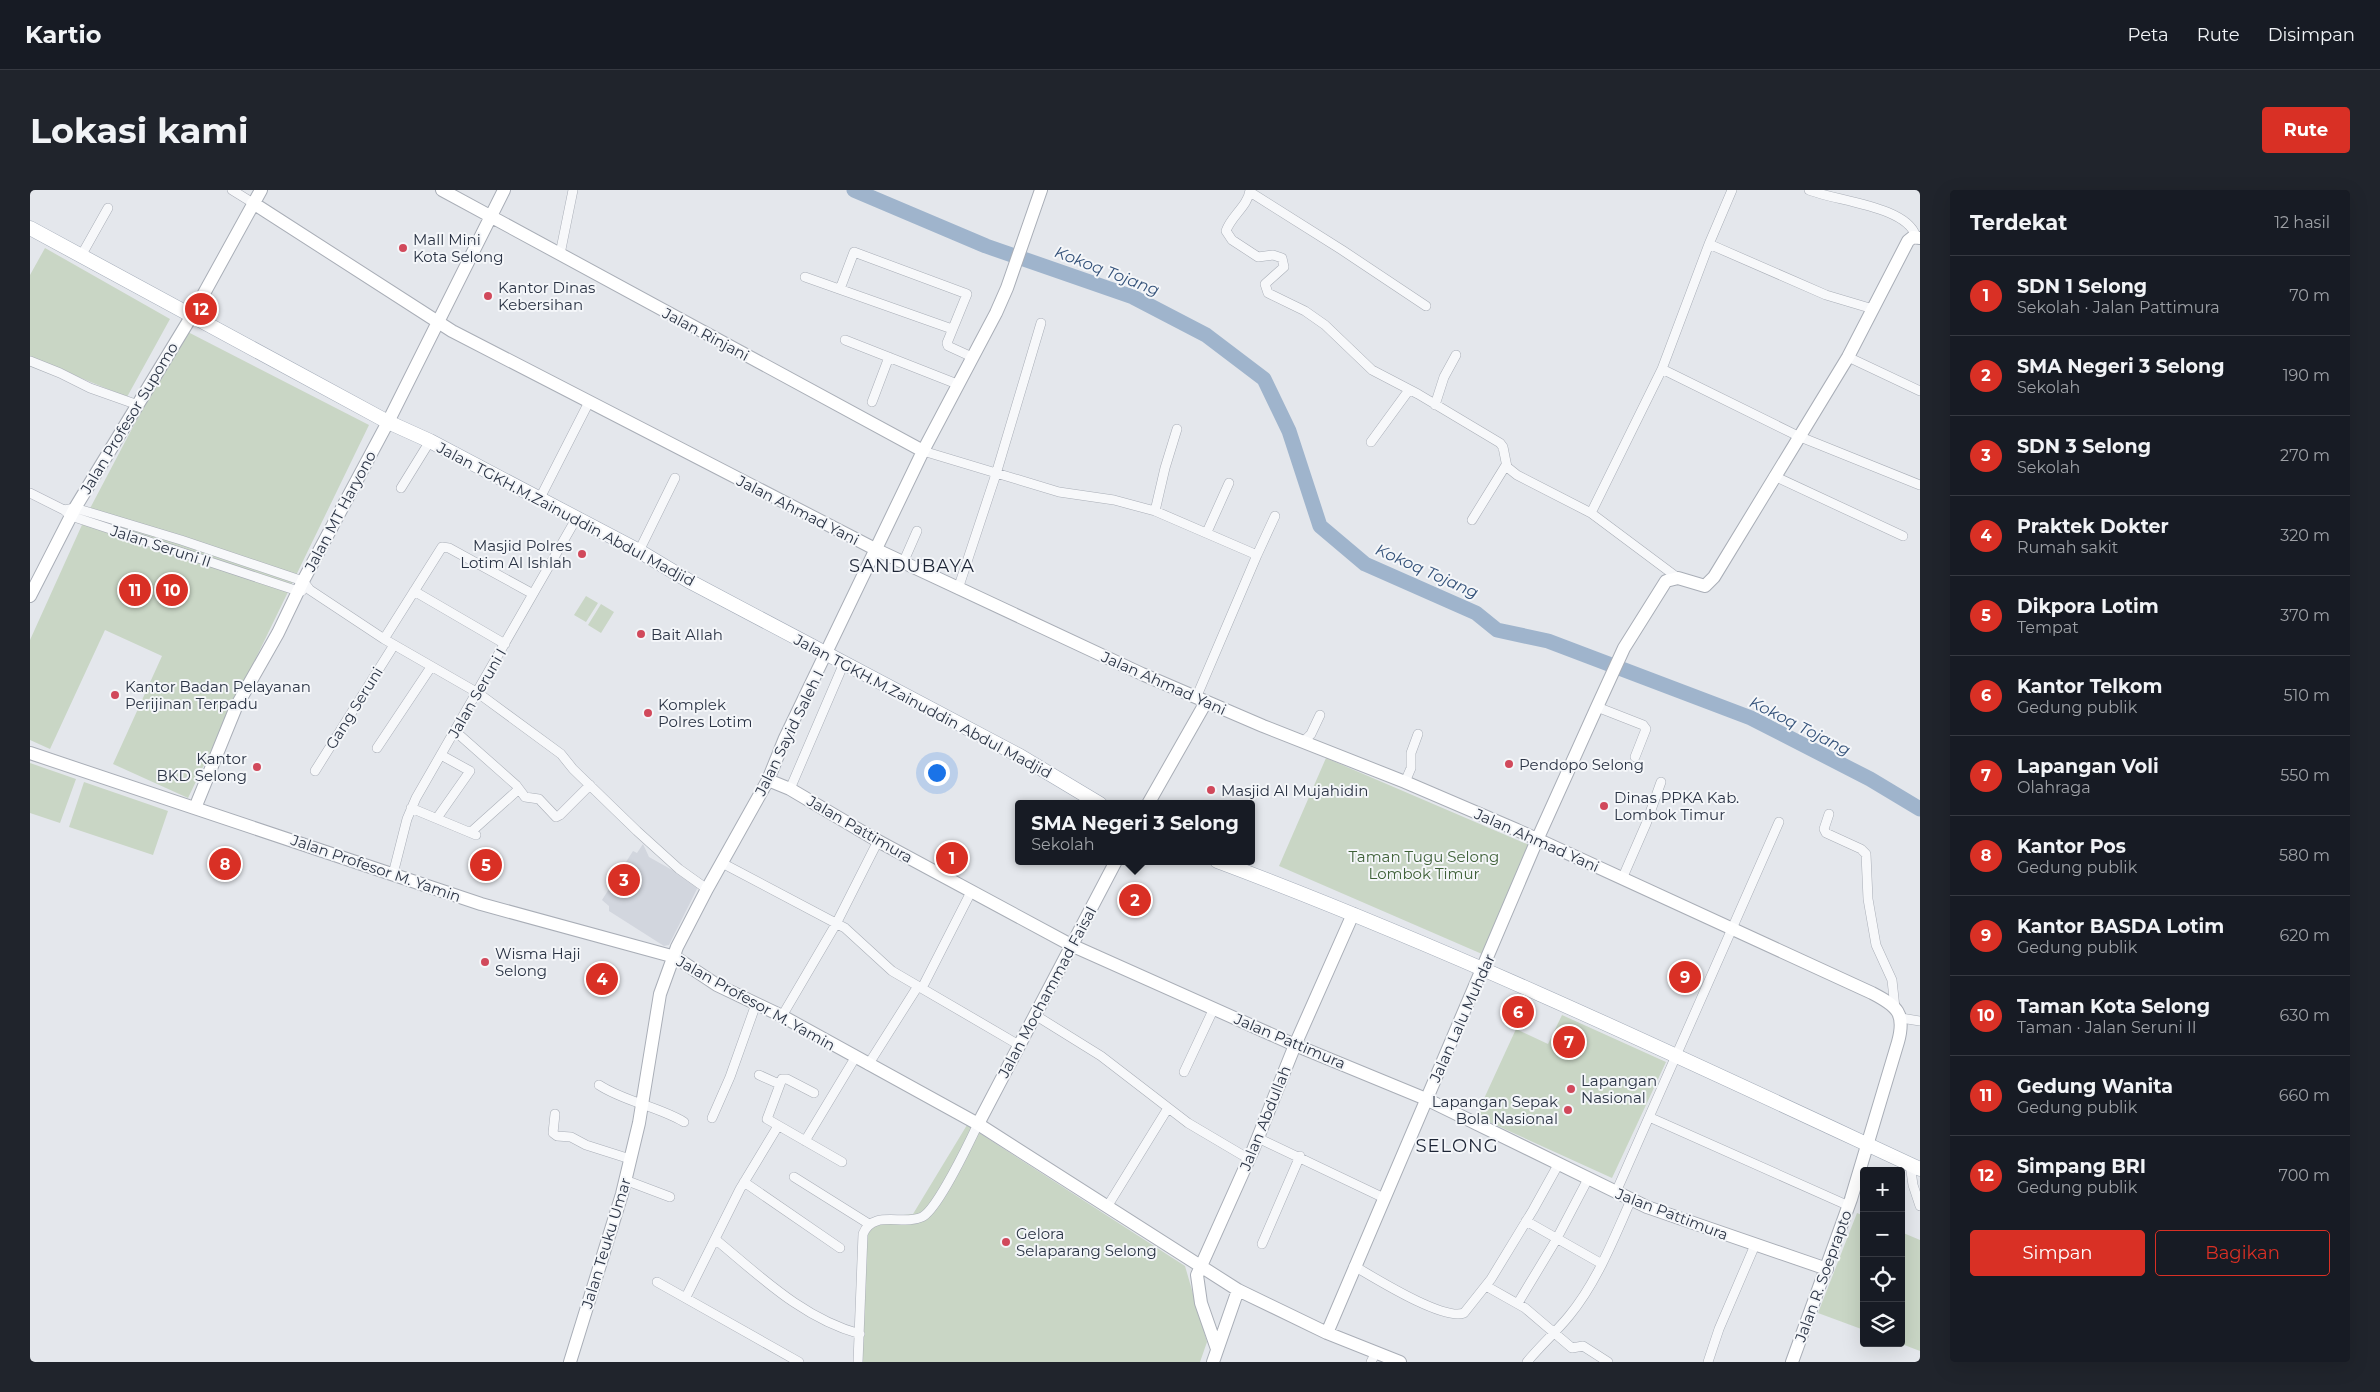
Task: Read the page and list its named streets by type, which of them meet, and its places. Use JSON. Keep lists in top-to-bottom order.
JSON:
{
  "streets": {
    "main road": ["Jalan TGKH.M.Zainuddin Abdul Madjid"],
    "street": [
      "Jalan Rinjani",
      "Jalan Profesor Supomo",
      "Jalan Ahmad Yani",
      "Jalan MT Haryono",
      "Jalan Seruni II",
      "Jalan Seruni I",
      "Gang Seruni",
      "Jalan Sayid Saleh I",
      "Jalan Pattimura",
      "Jalan Profesor M. Yamin",
      "Jalan Mochammad Faisal",
      "Jalan Lalu Muhdar",
      "Jalan Abdullah",
      "Jalan Teuku Umar",
      "Jalan R. Soeprapto"
    ]
  },
  "crossings": [
    ["Jalan Rinjani", "Jalan MT Haryono"],
    ["Jalan Rinjani", "Jalan Sayid Saleh I"],
    ["Jalan Profesor Supomo", "Jalan Ahmad Yani"],
    ["Jalan Profesor Supomo", "Jalan TGKH.M.Zainuddin Abdul Madjid"],
    ["Jalan Profesor Supomo", "Jalan Seruni II"],
    ["Jalan Ahmad Yani", "Jalan MT Haryono"],
    ["Jalan Ahmad Yani", "Jalan Sayid Saleh I"],
    ["Jalan Ahmad Yani", "Jalan Lalu Muhdar"],
    ["Jalan Ahmad Yani", "Jalan R. Soeprapto"],
    ["Jalan MT Haryono", "Jalan TGKH.M.Zainuddin Abdul Madjid"],
    ["Jalan MT Haryono", "Jalan Seruni II"],
    ["Jalan MT Haryono", "Jalan Profesor M. Yamin"],
    ["Jalan TGKH.M.Zainuddin Abdul Madjid", "Jalan Seruni I"],
    ["Jalan TGKH.M.Zainuddin Abdul Madjid", "Jalan Sayid Saleh I"],
    ["Jalan Seruni II", "Jalan Seruni I"],
    ["Jalan Seruni II", "Gang Seruni"],
    ["Jalan Seruni II", "Jalan Sayid Saleh I"],
    ["Jalan Seruni I", "Jalan Profesor M. Yamin"],
    ["Jalan Sayid Saleh I", "Jalan Pattimura"],
    ["Jalan Sayid Saleh I", "Jalan Profesor M. Yamin"],
    ["Jalan Sayid Saleh I", "Jalan Teuku Umar"],
    ["Jalan Pattimura", "Jalan Mochammad Faisal"],
    ["Jalan Pattimura", "Jalan Lalu Muhdar"],
    ["Jalan Pattimura", "Jalan Abdullah"],
    ["Jalan Pattimura", "Jalan R. Soeprapto"],
    ["Jalan Profesor M. Yamin", "Jalan Mochammad Faisal"],
    ["Jalan Profesor M. Yamin", "Jalan Lalu Muhdar"],
    ["Jalan Profesor M. Yamin", "Jalan Abdullah"]
  ],
  "districts": ["SANDUBAYA", "SELONG"],
  "water": ["Kokoq Tojang"],
  "parks": ["Taman Tugu Selong Lombok Timur"],
  "places": [
    "Mall Mini Kota Selong",
    "Kantor Dinas Kebersihan",
    "Masjid Polres Lotim Al Ishlah",
    "Bait Allah",
    "Kantor Badan Pelayanan Perijinan Terpadu",
    "Komplek Polres Lotim",
    "Pendopo Selong",
    "Kantor BKD Selong",
    "Masjid Al Mujahidin",
    "Dinas PPKA Kab. Lombok Timur",
    "Wisma Haji Selong",
    "Lapangan Nasional",
    "Lapangan Sepak Bola Nasional",
    "Gelora Selaparang Selong"
  ],
  "page": {
    "header": "Kartio",
    "nav": ["Peta", "Rute", "Disimpan"],
    "buttons": [
      "Rute",
      ["Simpan", "Bagikan"]
    ],
    "title": "Lokasi kami",
    "heading": ["Terdekat", "12 hasil"],
    "list": [
      {
        "mark": "1",
        "name": "SDN 1 Selong",
        "note": "Sekolah · Jalan Pattimura",
        "value": "70 m"
      },
      {
        "mark": "2",
        "name": "SMA Negeri 3 Selong",
        "note": "Sekolah",
        "value": "190 m"
      },
      {
        "mark": "3",
        "name": "SDN 3 Selong",
        "note": "Sekolah",
        "value": "270 m"
      },
      {
        "mark": "4",
        "name": "Praktek Dokter",
        "note": "Rumah sakit",
        "value": "320 m"
      },
      {
        "mark": "5",
        "name": "Dikpora Lotim",
        "note": "Tempat",
        "value": "370 m"
      },
      {
        "mark": "6",
        "name": "Kantor Telkom",
        "note": "Gedung publik",
        "value": "510 m"
      },
      {
        "mark": "7",
        "name": "Lapangan Voli",
        "note": "Olahraga",
        "value": "550 m"
      },
      {
        "mark": "8",
        "name": "Kantor Pos",
        "note": "Gedung publik",
        "value": "580 m"
      },
      {
        "mark": "9",
        "name": "Kantor BASDA Lotim",
        "note": "Gedung publik",
        "value": "620 m"
      },
      {
        "mark": "10",
        "name": "Taman Kota Selong",
        "note": "Taman · Jalan Seruni II",
        "value": "630 m"
      },
      {
        "mark": "11",
        "name": "Gedung Wanita",
        "note": "Gedung publik",
        "value": "660 m"
      },
      {
        "mark": "12",
        "name": "Simpang BRI",
        "note": "Gedung publik",
        "value": "700 m"
      }
    ],
    "pins": [
      "12",
      "10",
      "11",
      "1",
      "8",
      "5",
      "3",
      "2",
      "9",
      "4",
      "6",
      "7"
    ],
    "popup": ["SMA Negeri 3 Selong", "Sekolah"],
    "map_buttons": ["+", "−"]
  }
}
